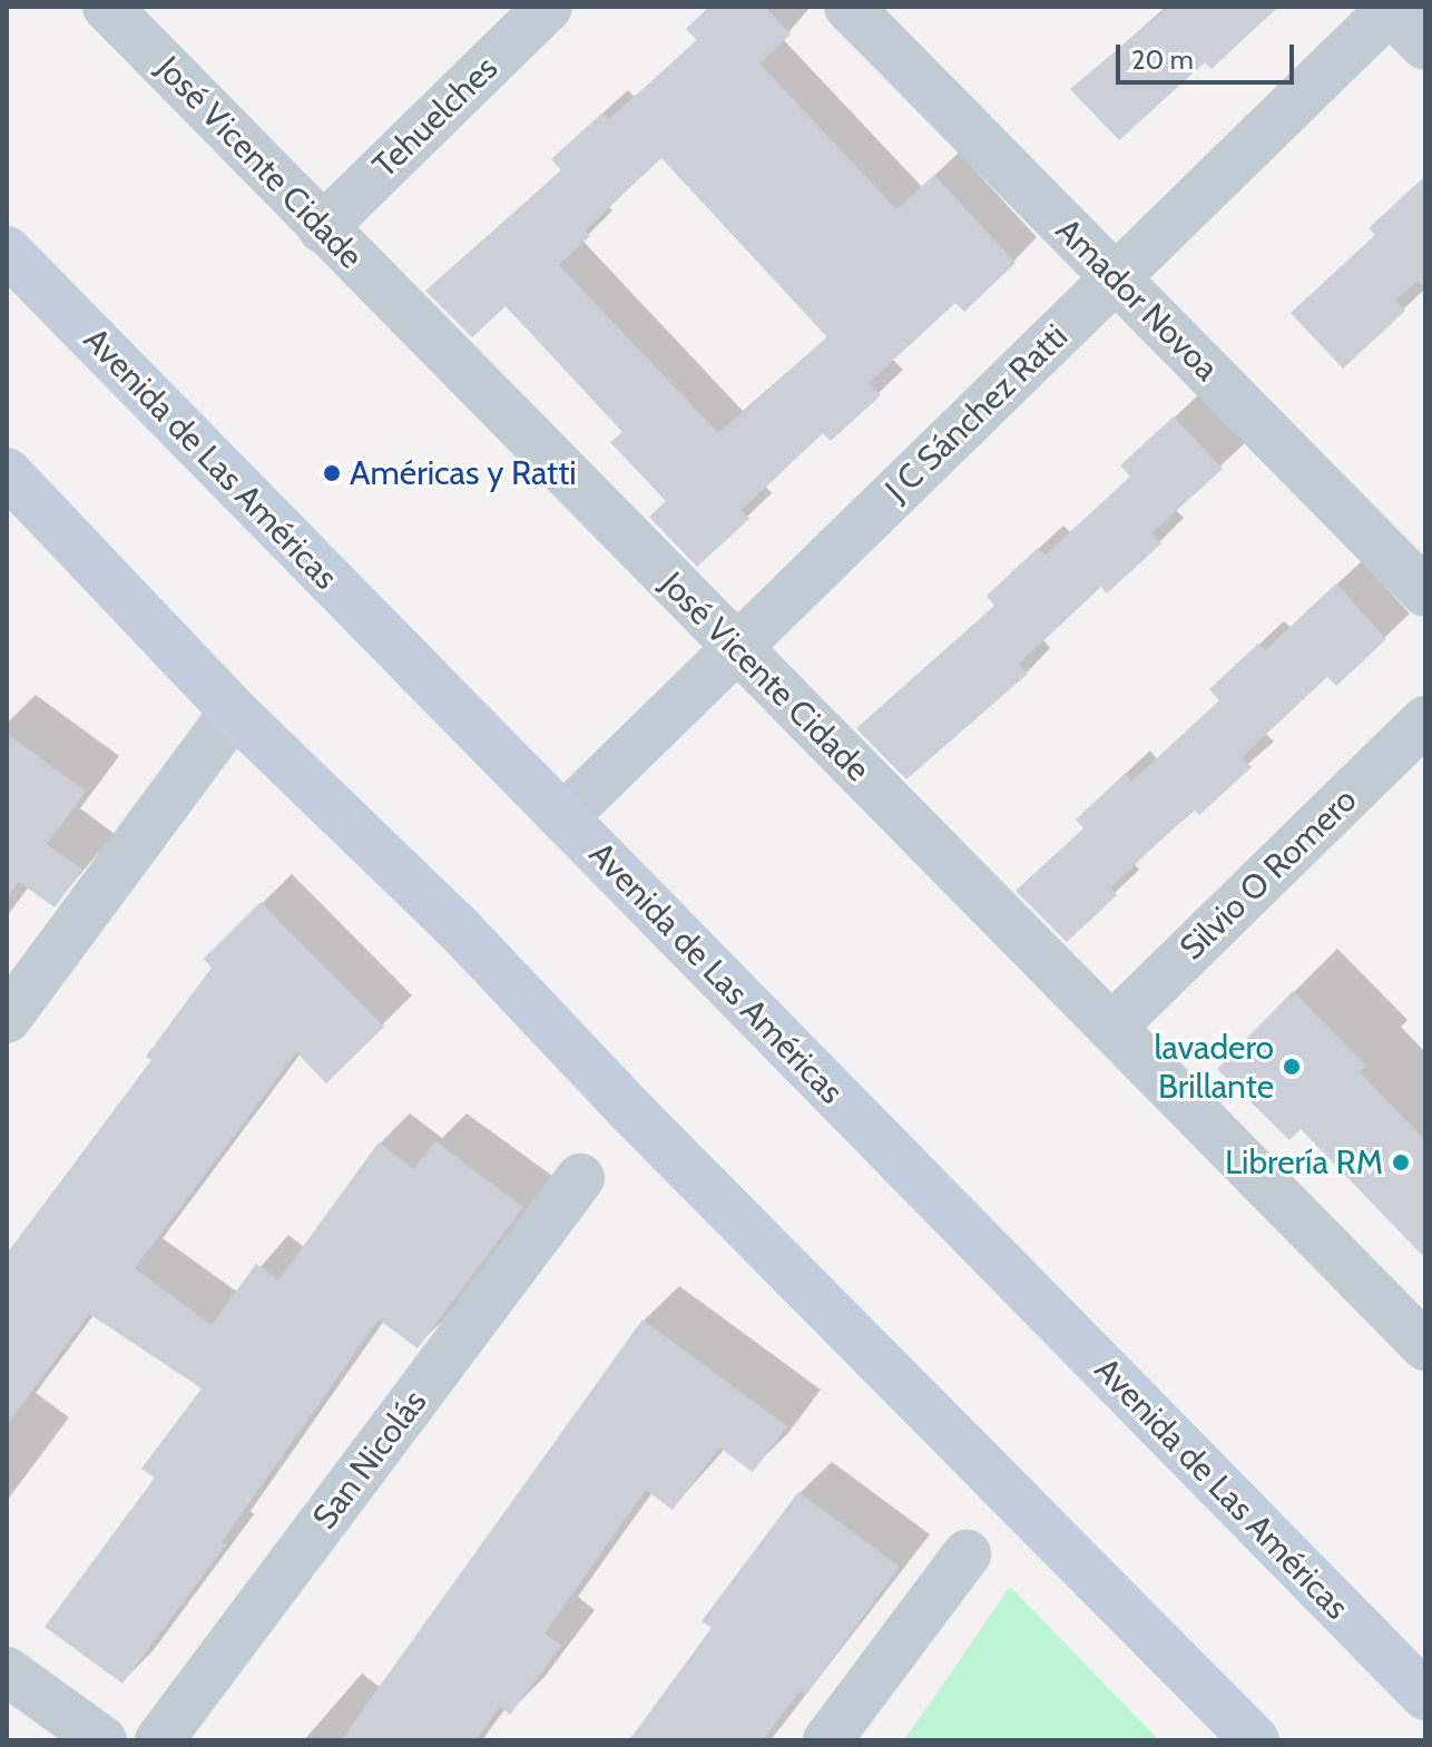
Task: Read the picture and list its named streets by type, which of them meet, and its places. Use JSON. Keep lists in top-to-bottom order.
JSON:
{
  "streets": {
    "main road": ["Avenida de Las Américas"],
    "street": [
      "Tehuelches",
      "José Vicente Cidade",
      "Amador Novoa",
      "J C Sánchez Ratti",
      "Silvio O Romero",
      "San Nicolás"
    ]
  },
  "crossings": [
    ["Tehuelches", "José Vicente Cidade"],
    ["José Vicente Cidade", "J C Sánchez Ratti"],
    ["José Vicente Cidade", "Silvio O Romero"],
    ["Amador Novoa", "J C Sánchez Ratti"],
    ["J C Sánchez Ratti", "Avenida de Las Américas"]
  ],
  "places": ["Américas y Ratti", "lavadero Brillante", "Librería RM"],
  "scale_bar": "20 m"
}
